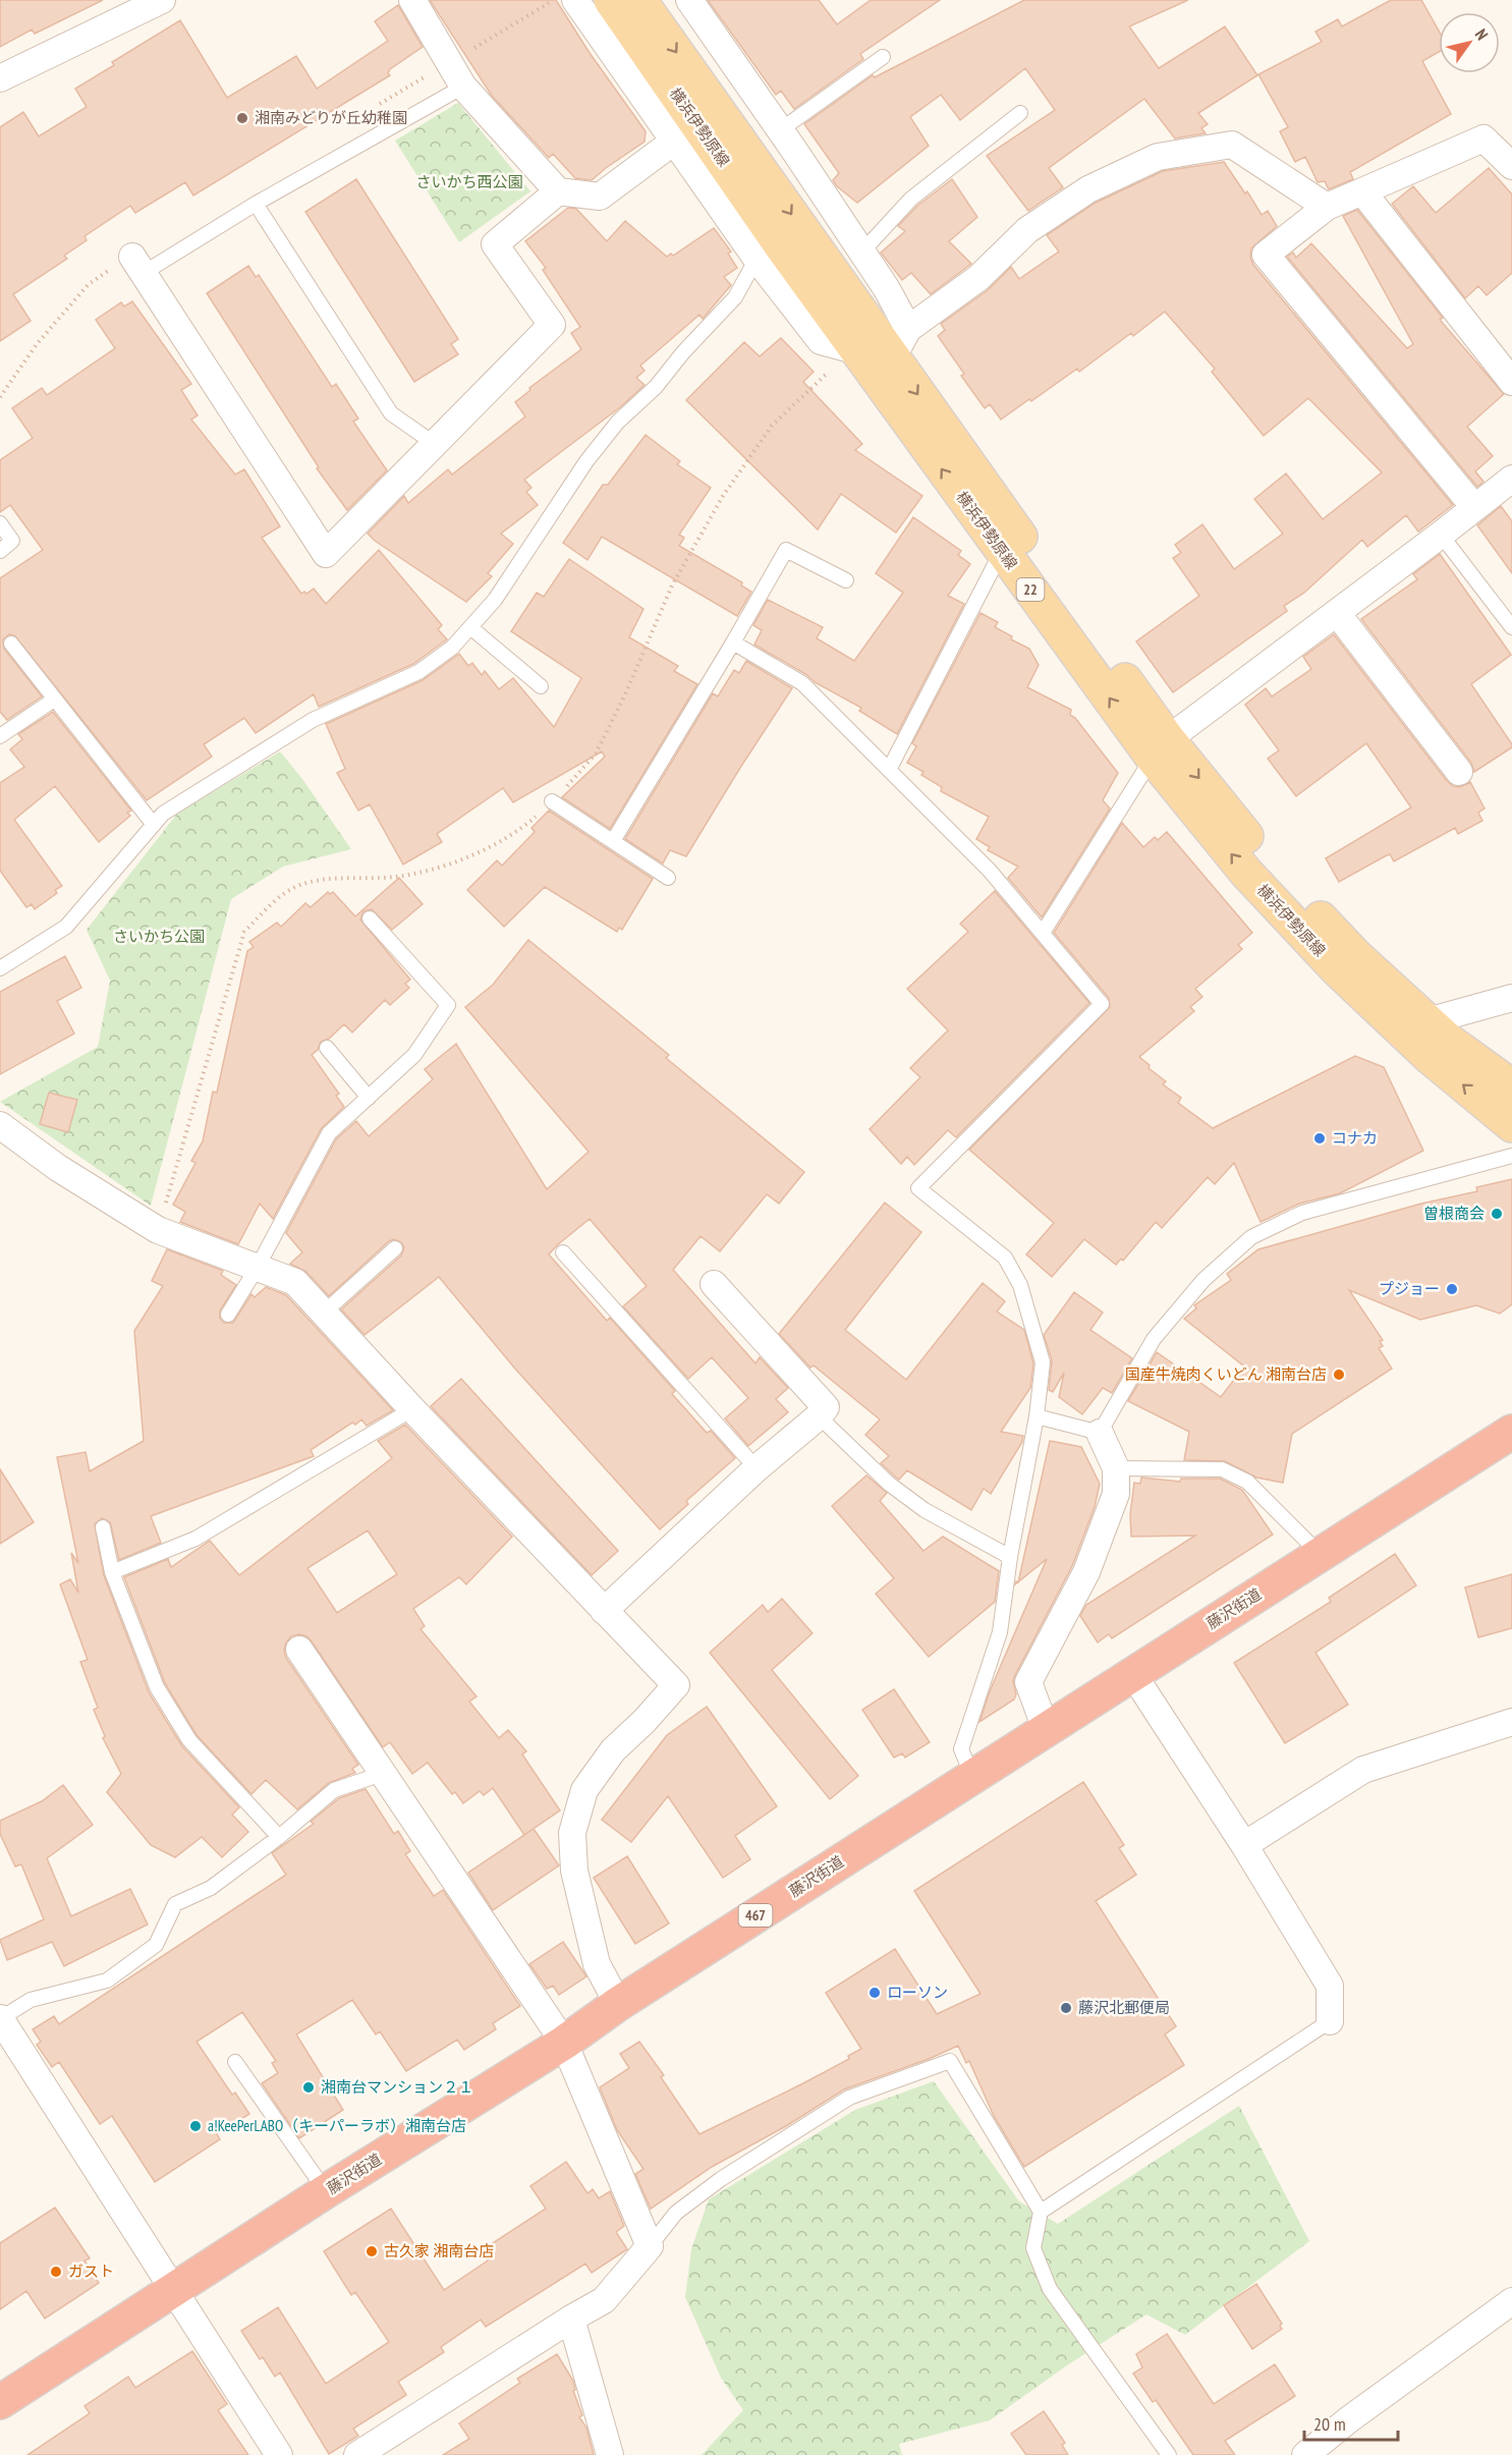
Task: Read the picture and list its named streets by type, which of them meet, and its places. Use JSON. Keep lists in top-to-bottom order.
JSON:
{
  "streets": {
    "highway": ["藤沢街道", "467"],
    "main road": ["横浜伊勢原線", "22"]
  },
  "parks": ["さいかち西公園", "さいかち公園"],
  "places": [
    "湘南みどりが丘幼稚園",
    "コナカ",
    "曽根商会",
    "プジョー",
    "国産牛焼肉くいどん 湘南台店",
    "ローソン",
    "藤沢北郵便局",
    "湘南台マンション２１",
    "a!KeePerLABO（キーパーラボ）湘南台店",
    "古久家 湘南台店",
    "ガスト"
  ],
  "scale_bar": "20 m",
  "north": "top right"
}
